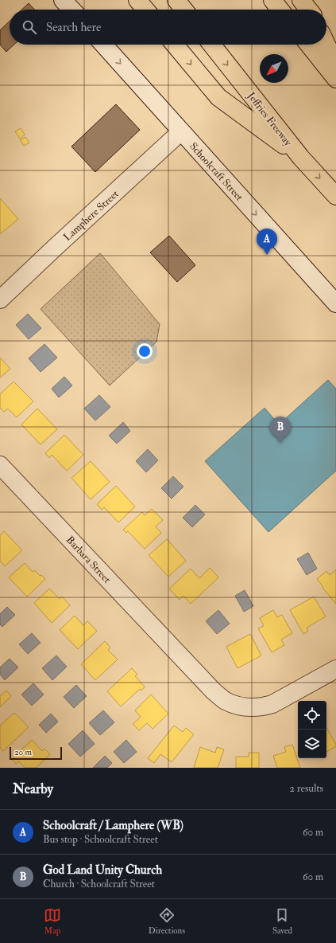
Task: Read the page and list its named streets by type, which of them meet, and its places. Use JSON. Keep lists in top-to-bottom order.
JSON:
{
  "streets": {
    "highway": ["Jeffries Freeway"],
    "street": ["Schoolcraft Street", "Lamphere Street", "Barbara Street"]
  },
  "crossings": [
    ["Schoolcraft Street", "Lamphere Street"]
  ],
  "one_way": ["Schoolcraft Street"],
  "scale_bar": "20 m",
  "north": "bottom left",
  "page": {
    "search": "Search here",
    "pins": ["A", "B"],
    "scale": "20 m",
    "heading": ["Nearby", "2 results"],
    "list": [
      {
        "mark": "A",
        "name": "Schoolcraft / Lamphere (WB)",
        "note": "Bus stop · Schoolcraft Street",
        "value": "60 m"
      },
      {
        "mark": "B",
        "name": "God Land Unity Church",
        "note": "Church · Schoolcraft Street",
        "value": "60 m"
      }
    ],
    "nav": ["Map", "Directions", "Saved"]
  }
}
